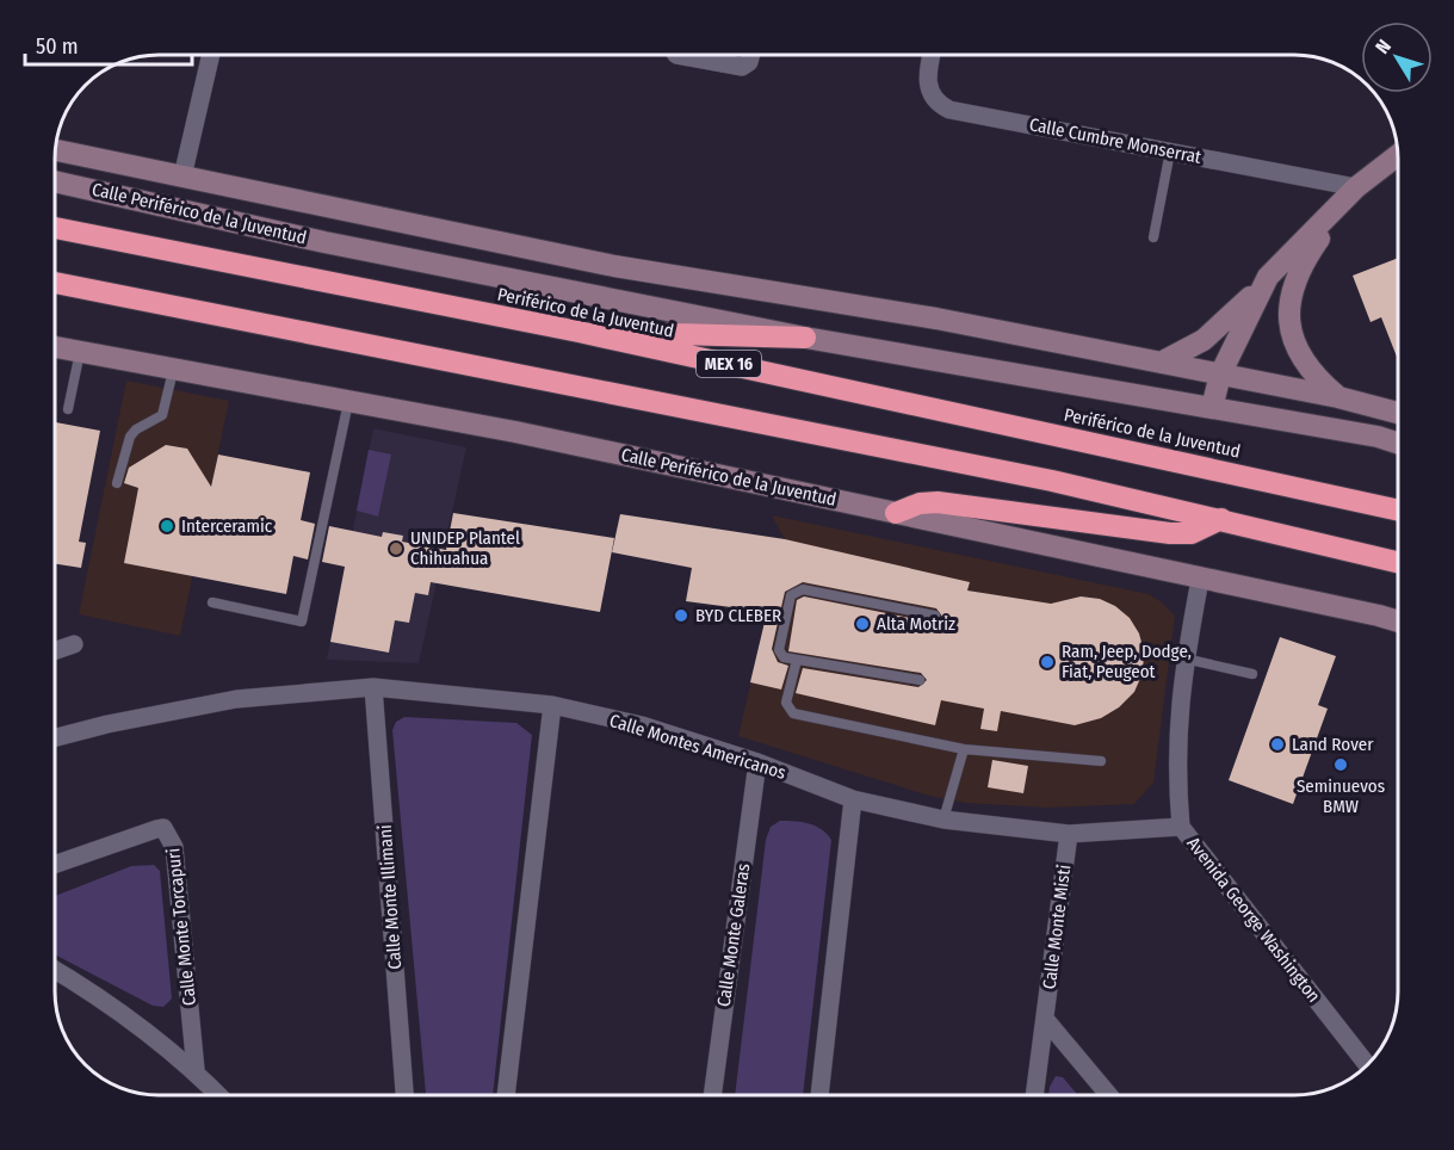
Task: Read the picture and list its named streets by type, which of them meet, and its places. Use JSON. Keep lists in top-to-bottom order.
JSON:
{
  "streets": {
    "highway": ["Periférico de la Juventud", "MEX 16"],
    "main road": ["Calle Periférico de la Juventud"],
    "street": [
      "Calle Cumbre Monserrat",
      "Calle Montes Americanos",
      "Calle Monte Illimani",
      "Avenida George Washington",
      "Calle Monte Torcapuri",
      "Calle Monte Misti",
      "Calle Monte Galeras"
    ]
  },
  "crossings": [
    ["Calle Periférico de la Juventud", "Avenida George Washington"],
    ["Calle Montes Americanos", "Calle Monte Illimani"],
    ["Calle Montes Americanos", "Avenida George Washington"],
    ["Calle Montes Americanos", "Calle Monte Misti"],
    ["Calle Montes Americanos", "Calle Monte Galeras"]
  ],
  "places": [
    "Interceramic",
    "UNIDEP Plantel Chihuahua",
    "BYD CLEBER",
    "Alta Motriz",
    "Ram, Jeep, Dodge, Fiat, Peugeot",
    "Land Rover",
    "Seminuevos BMW"
  ],
  "scale_bar": "50 m",
  "north": "top left"
}
